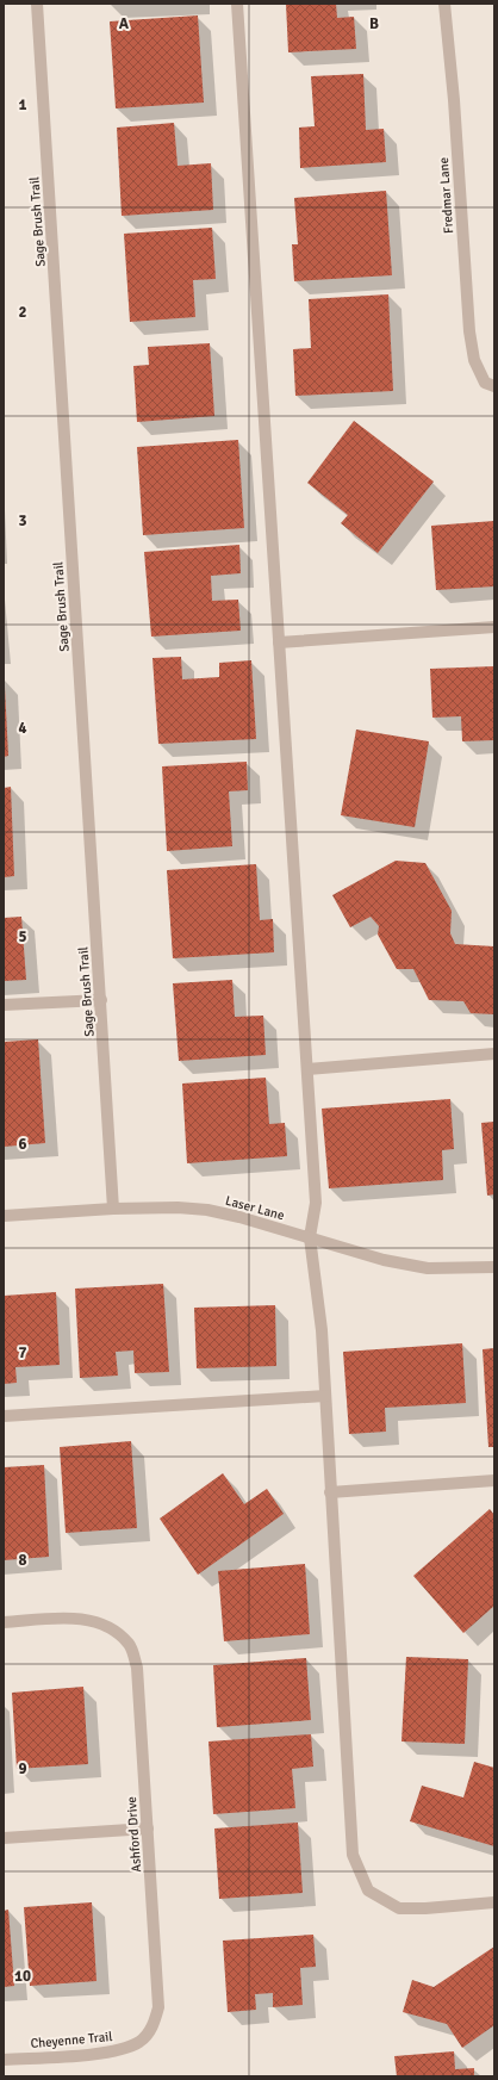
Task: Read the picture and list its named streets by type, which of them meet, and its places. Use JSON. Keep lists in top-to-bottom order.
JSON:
{
  "streets": {
    "street": [
      "Fredmar Lane",
      "Sage Brush Trail",
      "Laser Lane",
      "Ashford Drive",
      "Cheyenne Trail"
    ]
  },
  "crossings": [
    ["Sage Brush Trail", "Laser Lane"],
    ["Ashford Drive", "Cheyenne Trail"]
  ],
  "grid": {
    "columns": ["A", "B"],
    "rows": [
      "1",
      "2",
      "3",
      "4",
      "5",
      "6",
      "7",
      "8",
      "9",
      "10"
    ]
  }
}
